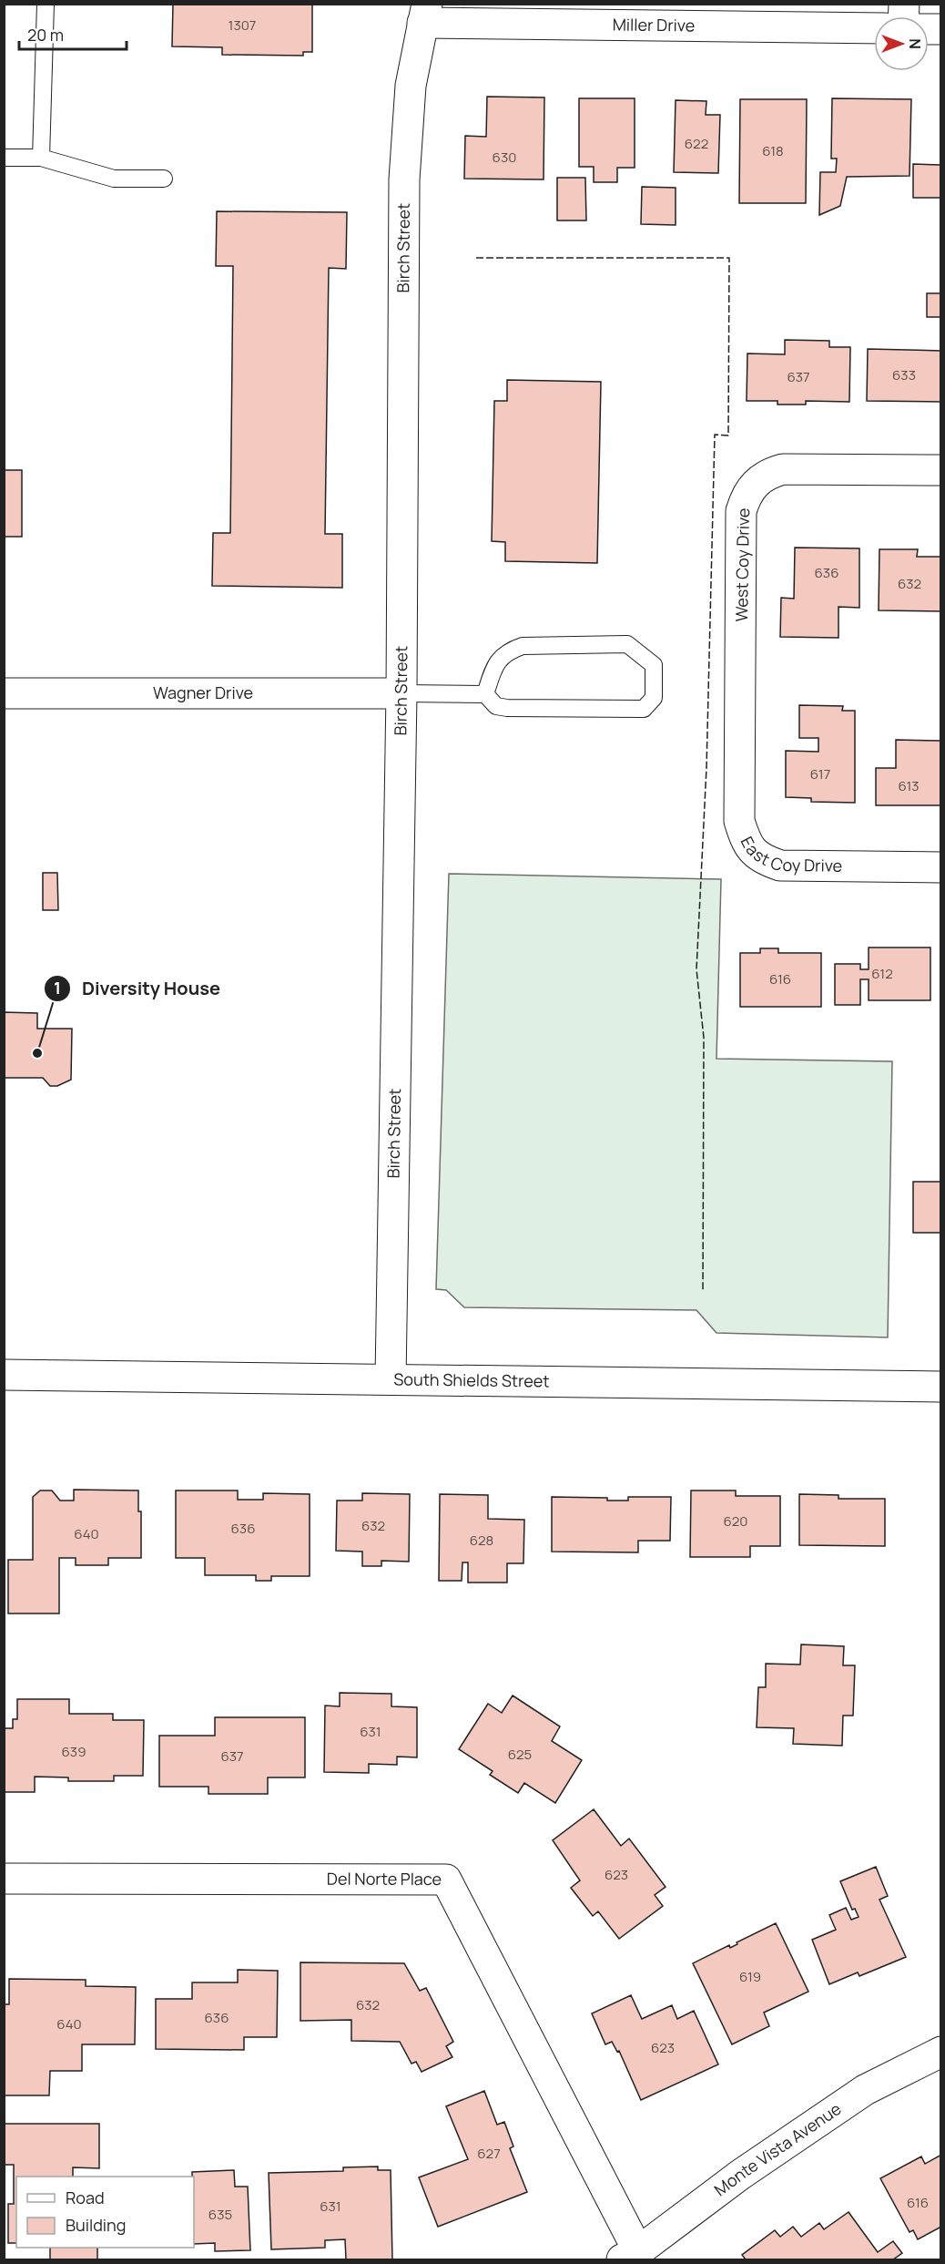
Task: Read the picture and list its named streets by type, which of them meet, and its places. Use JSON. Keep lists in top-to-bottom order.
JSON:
{
  "streets": {
    "street": [
      "Miller Drive",
      "Birch Street",
      "West Coy Drive",
      "Wagner Drive",
      "East Coy Drive",
      "South Shields Street",
      "Del Norte Place",
      "Monte Vista Avenue"
    ]
  },
  "crossings": [
    ["Miller Drive", "Birch Street"],
    ["Birch Street", "Wagner Drive"],
    ["Birch Street", "South Shields Street"],
    ["West Coy Drive", "East Coy Drive"],
    ["Del Norte Place", "Monte Vista Avenue"]
  ],
  "places": ["Diversity House"],
  "house_numbers": [
    "1307",
    "622",
    "618",
    "630",
    "633",
    "637",
    "636",
    "632",
    "617",
    "613",
    "612",
    "616",
    "620",
    "632",
    "636",
    "640",
    "628",
    "631",
    "639",
    "625",
    "637",
    "623",
    "619",
    "632",
    "636",
    "640",
    "623",
    "627",
    "616",
    "631",
    "635"
  ],
  "legend": ["Road", "Building"],
  "scale_bar": "20 m",
  "north": "right"
}
